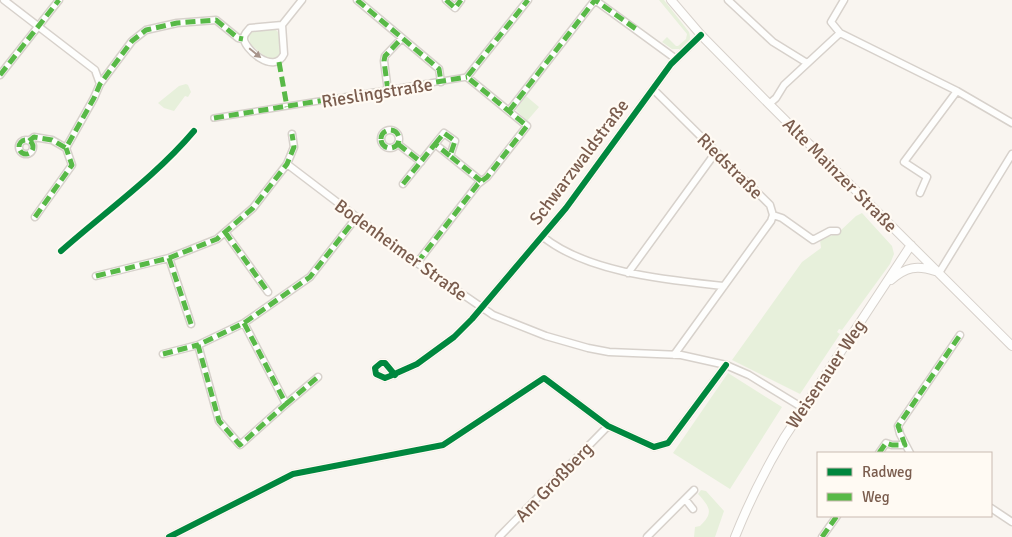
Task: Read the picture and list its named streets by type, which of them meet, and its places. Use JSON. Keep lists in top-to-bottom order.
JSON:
{
  "streets": {
    "street": [
      "Rieslingstraße",
      "Schwarzwaldstraße",
      "Riedstraße",
      "Alte Mainzer Straße",
      "Bodenheimer Straße",
      "Weisenauer Weg",
      "Am Großberg"
    ]
  },
  "crossings": [
    ["Schwarzwaldstraße", "Riedstraße"],
    ["Schwarzwaldstraße", "Alte Mainzer Straße"],
    ["Schwarzwaldstraße", "Bodenheimer Straße"],
    ["Alte Mainzer Straße", "Weisenauer Weg"],
    ["Bodenheimer Straße", "Weisenauer Weg"]
  ],
  "legend": ["Radweg", "Weg"]
}
